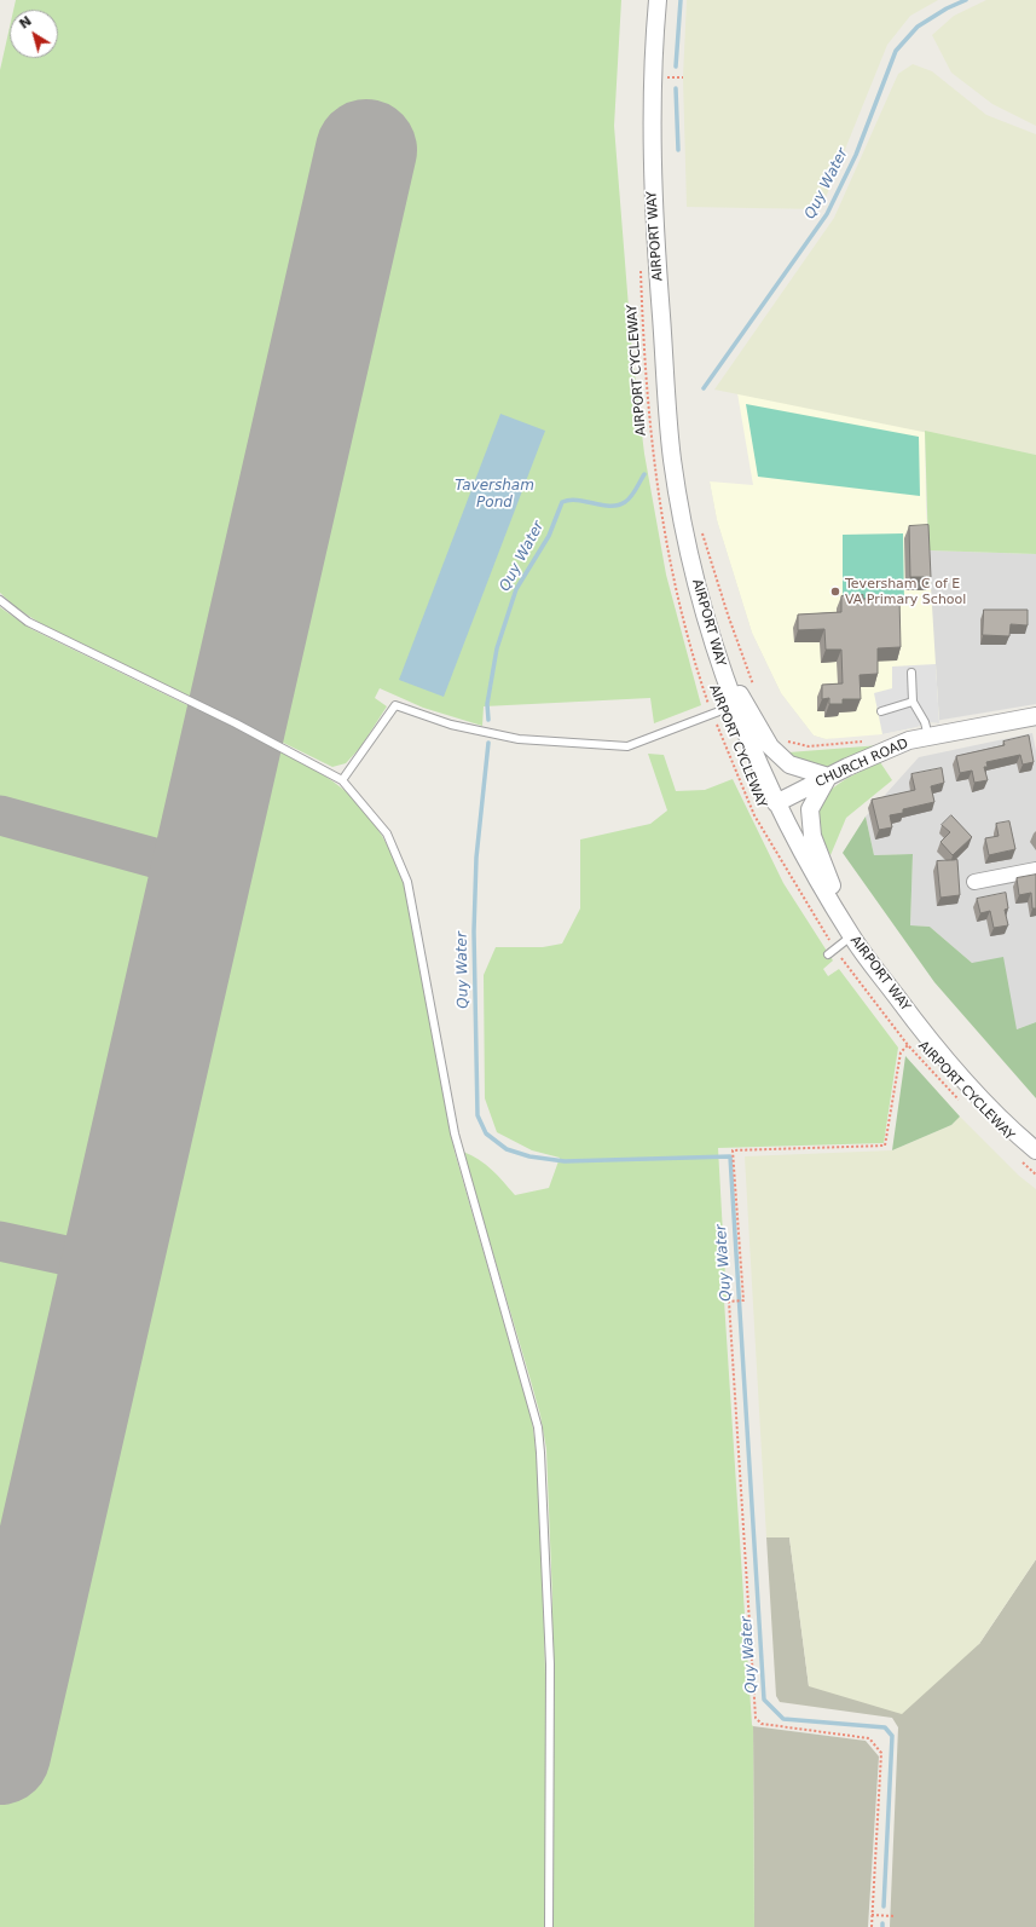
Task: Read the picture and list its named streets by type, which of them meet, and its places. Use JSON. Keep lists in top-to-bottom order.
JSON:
{
  "streets": {
    "street": ["AIRPORT WAY", "CHURCH ROAD"],
    "path": ["AIRPORT CYCLEWAY"]
  },
  "crossings": [
    ["AIRPORT WAY", "CHURCH ROAD"]
  ],
  "water": ["Quy Water", "Taversham Pond"],
  "places": ["Teversham C of E VA Primary School"],
  "north": "top left"
}
